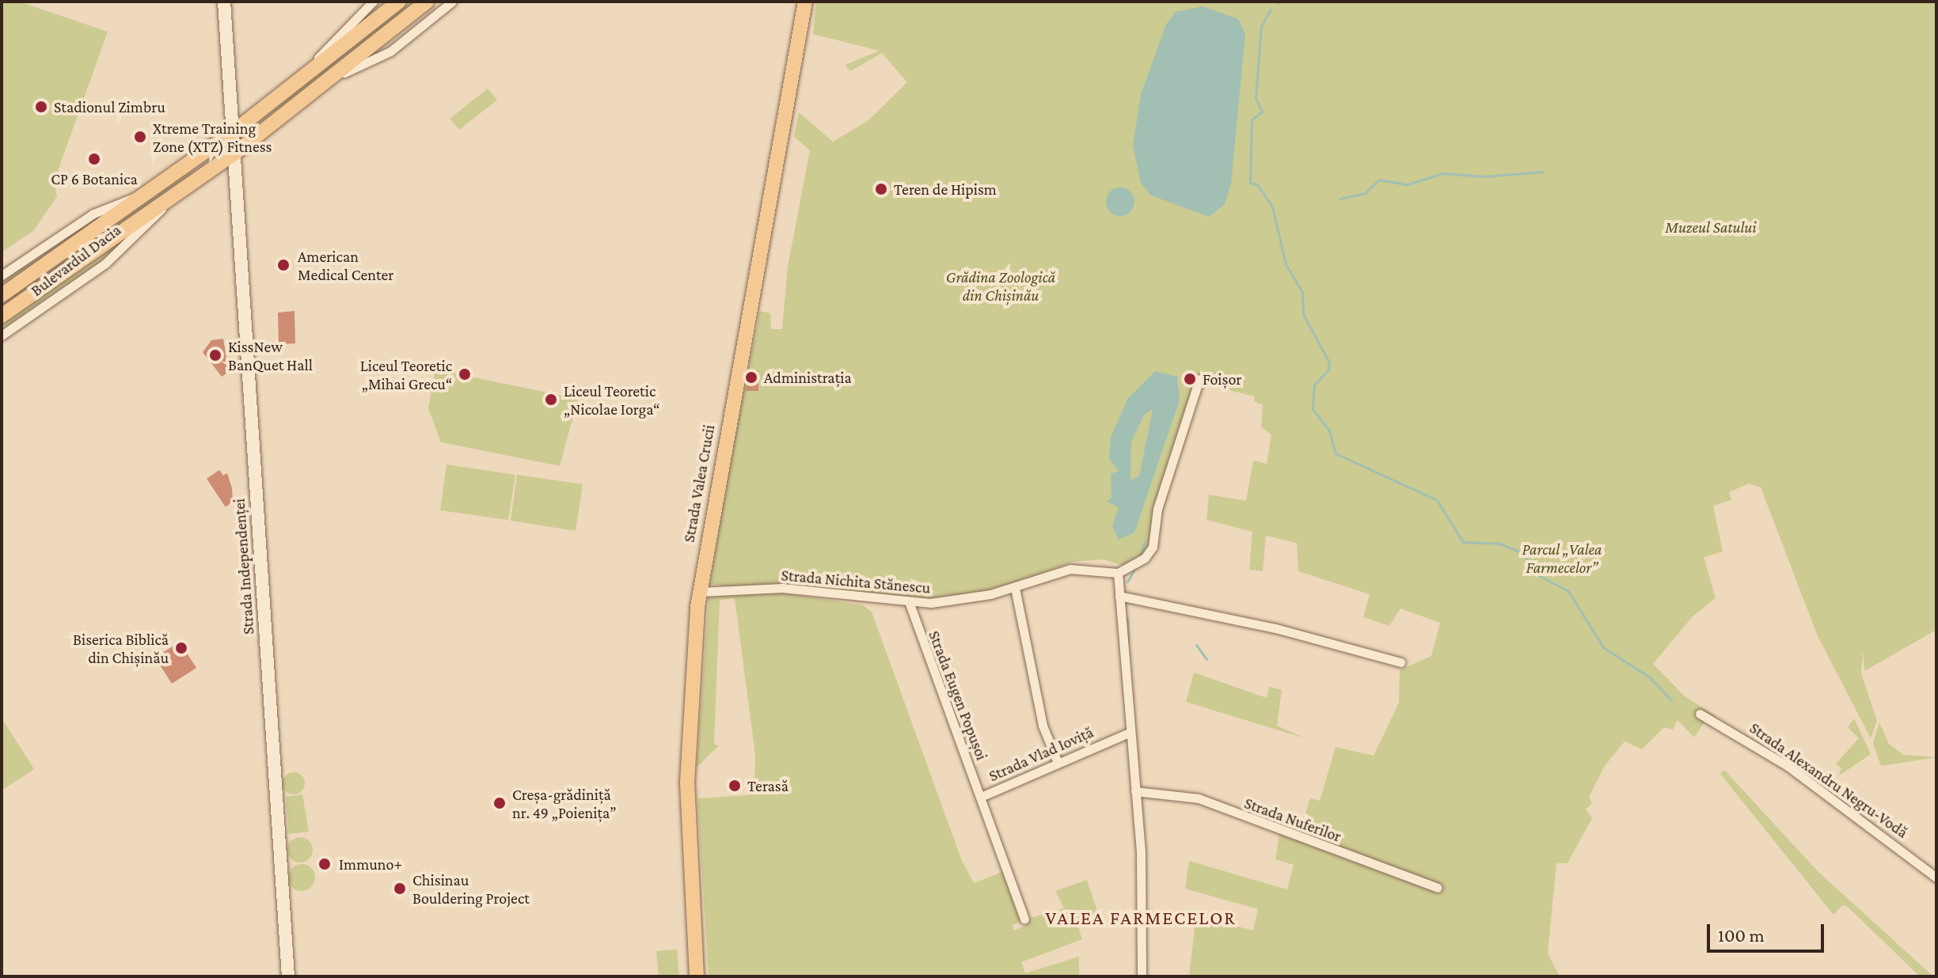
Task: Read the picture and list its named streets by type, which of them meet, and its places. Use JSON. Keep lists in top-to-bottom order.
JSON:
{
  "streets": {
    "main road": ["Bulevardul Dacia", "Strada Valea Crucii", "Strada Independenței"],
    "street": [
      "Strada Nichita Stănescu",
      "Strada Eugen Popușoi",
      "Strada Vlad Ioviță",
      "Strada Alexandru Negru-Vodă",
      "Strada Nuferilor"
    ]
  },
  "crossings": [
    ["Bulevardul Dacia", "Strada Independenței"],
    ["Strada Valea Crucii", "Strada Nichita Stănescu"],
    ["Strada Nichita Stănescu", "Strada Eugen Popușoi"],
    ["Strada Eugen Popușoi", "Strada Vlad Ioviță"]
  ],
  "districts": ["VALEA FARMECELOR"],
  "parks": ["Muzeul Satului", "Grădina Zoologică din Chișinău", "Parcul „Valea Farmecelor”"],
  "places": [
    "Stadionul Zimbru",
    "Xtreme Training Zone (XTZ) Fitness",
    "CP 6 Botanica",
    "Teren de Hipism",
    "American Medical Center",
    "KissNew BanQuet Hall",
    "Liceul Teoretic „Mihai Grecu“",
    "Administrația",
    "Foișor",
    "Liceul Teoretic „Nicolae Iorga“",
    "Biserica Biblică din Chișinău",
    "Terasă",
    "Creșa-grădiniță nr. 49 „Poienița”",
    "Immuno+",
    "Chisinau Bouldering Project"
  ],
  "scale_bar": "100 m"
}
